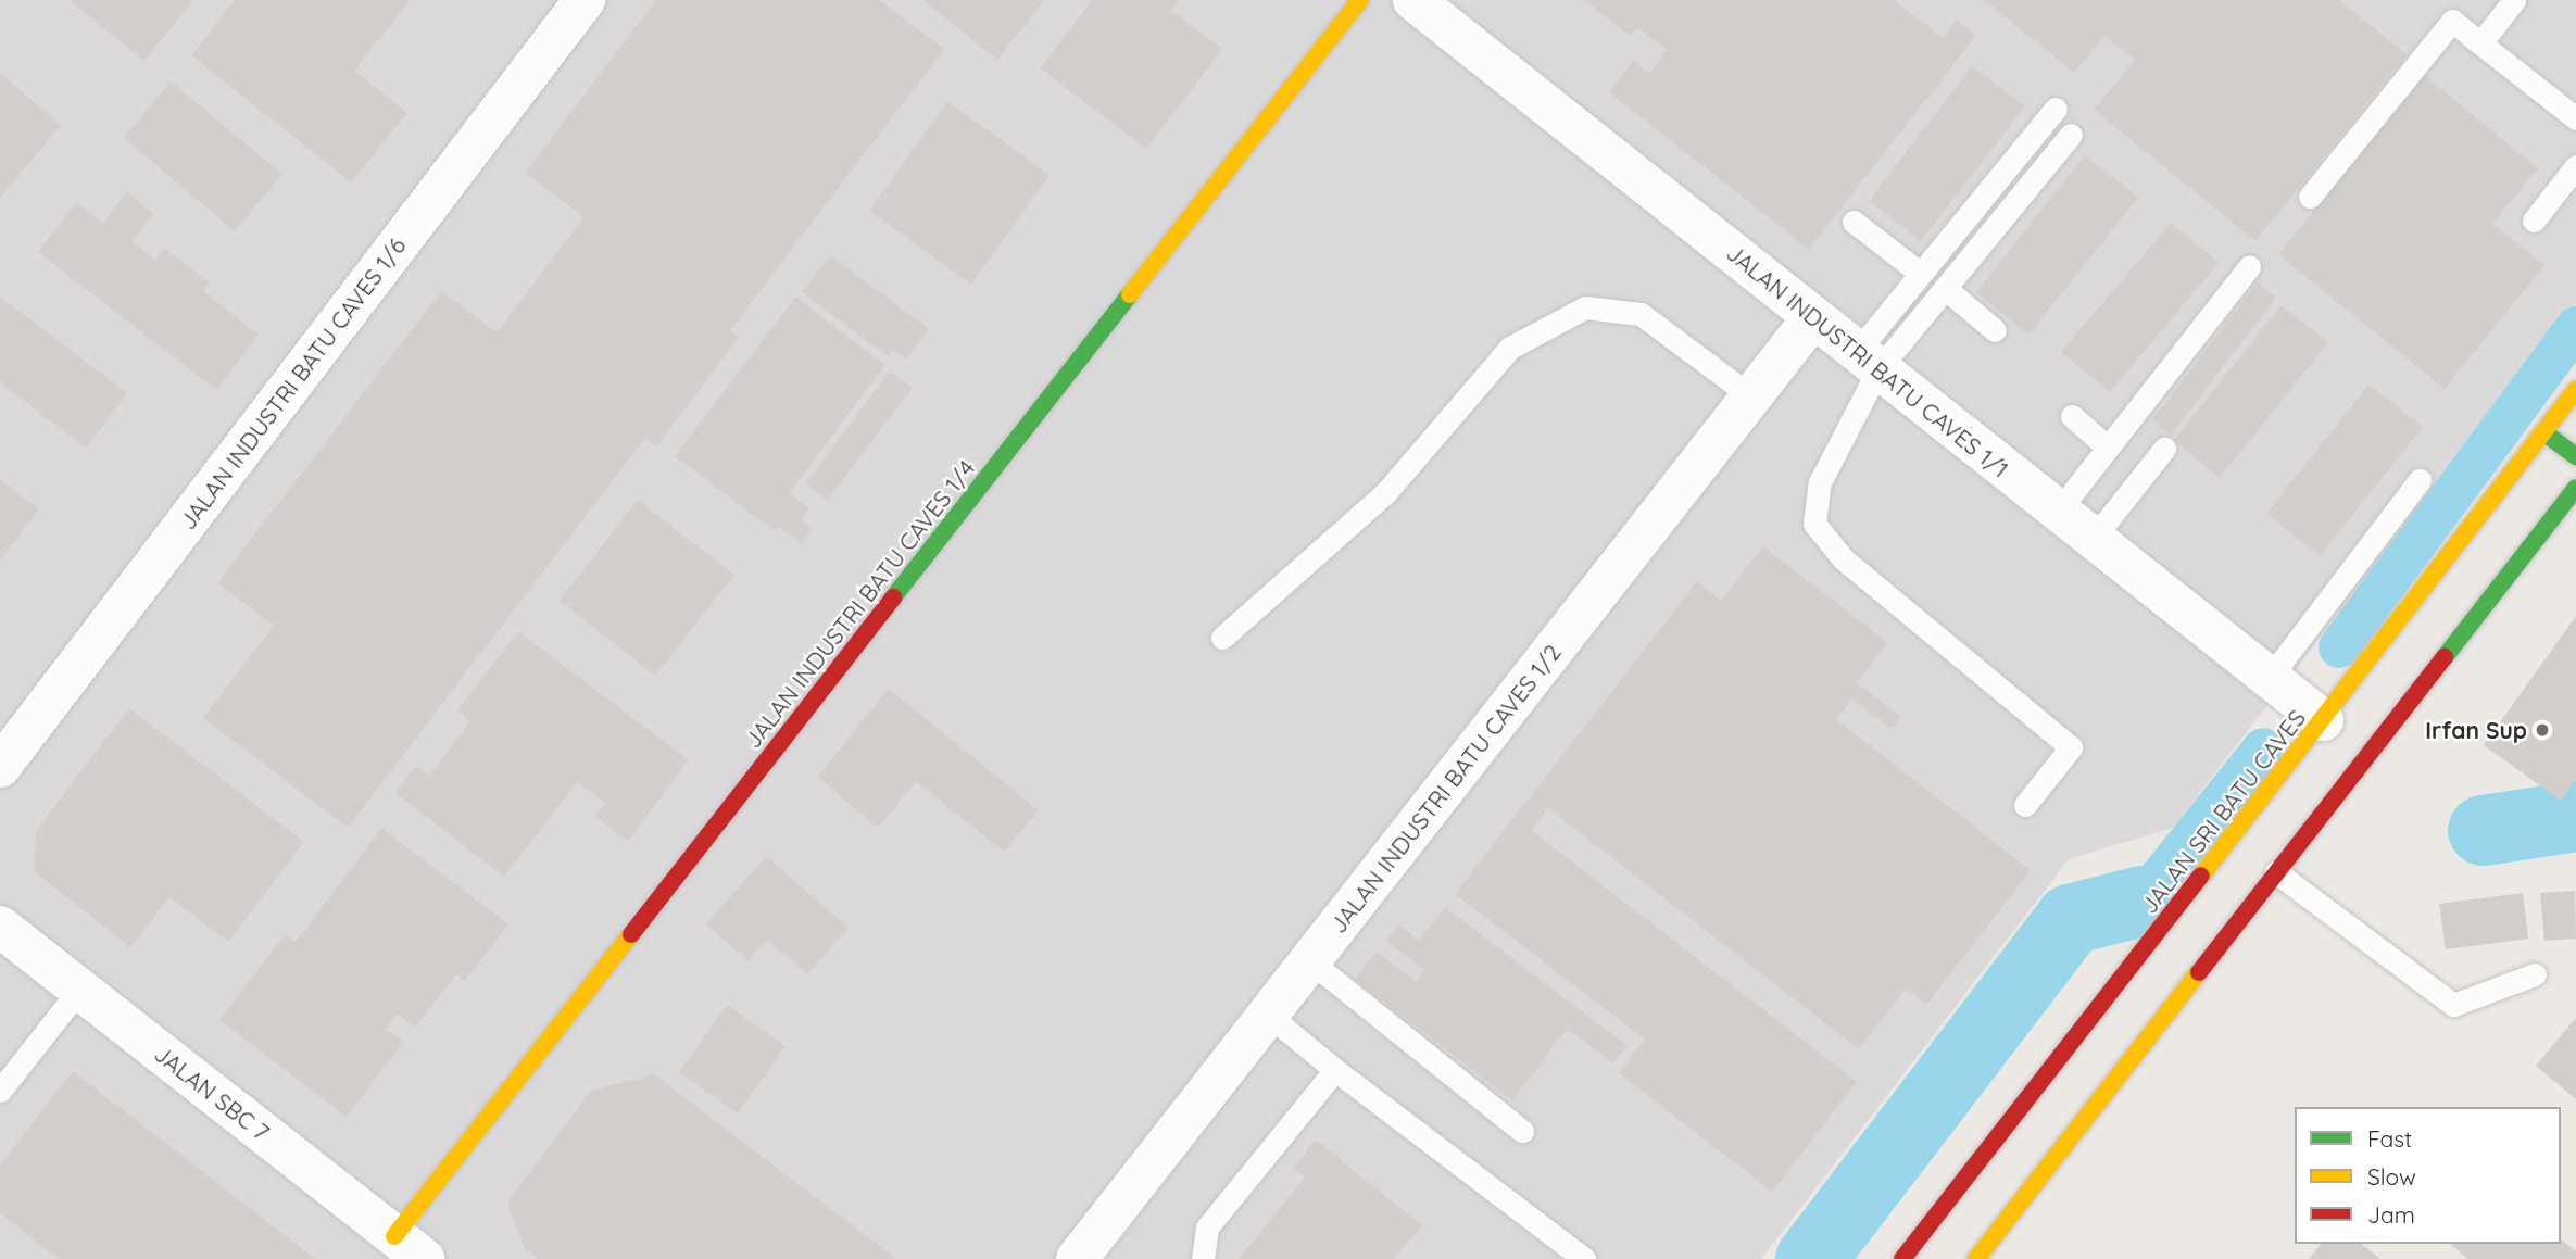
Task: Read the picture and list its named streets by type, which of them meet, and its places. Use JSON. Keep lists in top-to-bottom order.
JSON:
{
  "streets": {
    "main road": ["JALAN INDUSTRI BATU CAVES 1/4", "JALAN SRI BATU CAVES"],
    "street": [
      "JALAN INDUSTRI BATU CAVES 1/1",
      "JALAN INDUSTRI BATU CAVES 1/6",
      "JALAN INDUSTRI BATU CAVES 1/2",
      "JALAN SBC 7"
    ]
  },
  "crossings": [
    ["JALAN INDUSTRI BATU CAVES 1/1", "JALAN INDUSTRI BATU CAVES 1/2"],
    ["JALAN INDUSTRI BATU CAVES 1/1", "JALAN SRI BATU CAVES"],
    ["JALAN INDUSTRI BATU CAVES 1/4", "JALAN SBC 7"]
  ],
  "places": ["Irfan Sup"],
  "legend": ["Fast", "Slow", "Jam"]
}
